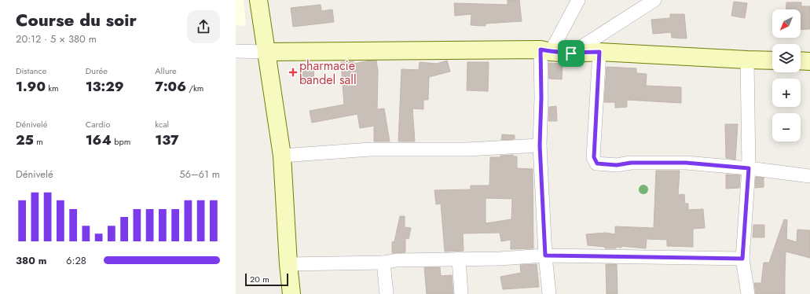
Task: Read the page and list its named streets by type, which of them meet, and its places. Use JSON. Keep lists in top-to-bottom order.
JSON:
{
  "places": {
    "health": ["pharmacie bandel sall"]
  },
  "scale_bar": "20 m",
  "north": "bottom left",
  "page": {
    "heading": ["Course du soir", "20:12 · 5 × 380 m"],
    "map_buttons": ["+", "−"],
    "stats": [
      ["Distance", "1.90 km"],
      ["Durée", "13:29"],
      ["Allure", "7:06 /km"],
      ["Dénivelé", "25 m"],
      ["Cardio", "164 bpm"],
      ["kcal", "137"]
    ],
    "chart": ["Dénivelé", "56–61 m"],
    "list": [
      {
        "name": "380 m",
        "note": "6:28"
      }
    ],
    "scale": "20 m"
  }
}
